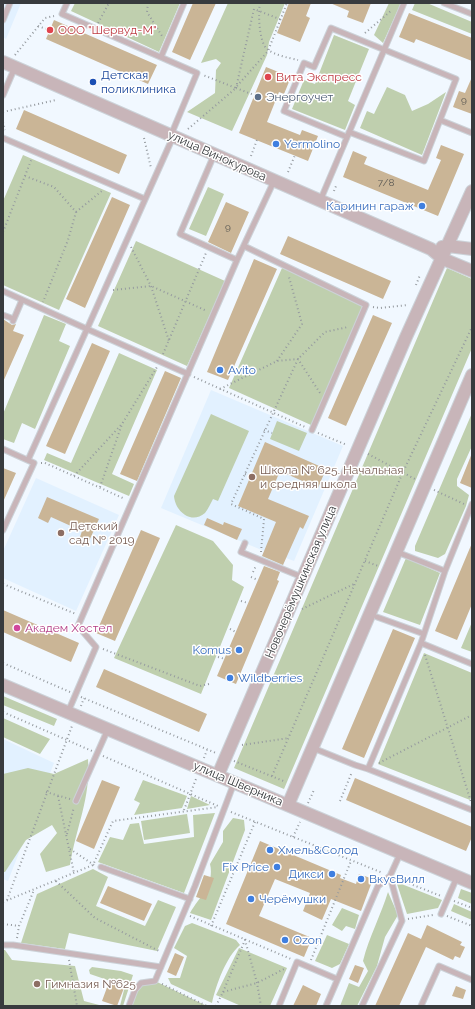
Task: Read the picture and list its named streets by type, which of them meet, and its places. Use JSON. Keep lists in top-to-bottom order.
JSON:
{
  "streets": {
    "street": ["улица Винокурова", "Новочерёмушкинская улица", "улица Шверника"]
  },
  "crossings": [
    ["улица Винокурова", "Новочерёмушкинская улица"],
    ["Новочерёмушкинская улица", "улица Шверника"]
  ],
  "places": [
    "ООО \"Шервуд-М\"",
    "Вита Экспресс",
    "Детская поликлиника",
    "Энергоучет",
    "Yermolino",
    "Каринин гараж",
    "Avito",
    "Школа № 625. Начальная и средняя школа",
    "Детский сад № 2019",
    "Академ Хостел",
    "Komus",
    "Wildberries",
    "Хмель&Солод",
    "Fix Price",
    "Дикси",
    "ВкусВилл",
    "Черёмушки",
    "Ozon",
    "Гимназия №625"
  ],
  "house_numbers": ["9", "7/8", "9"]
}
